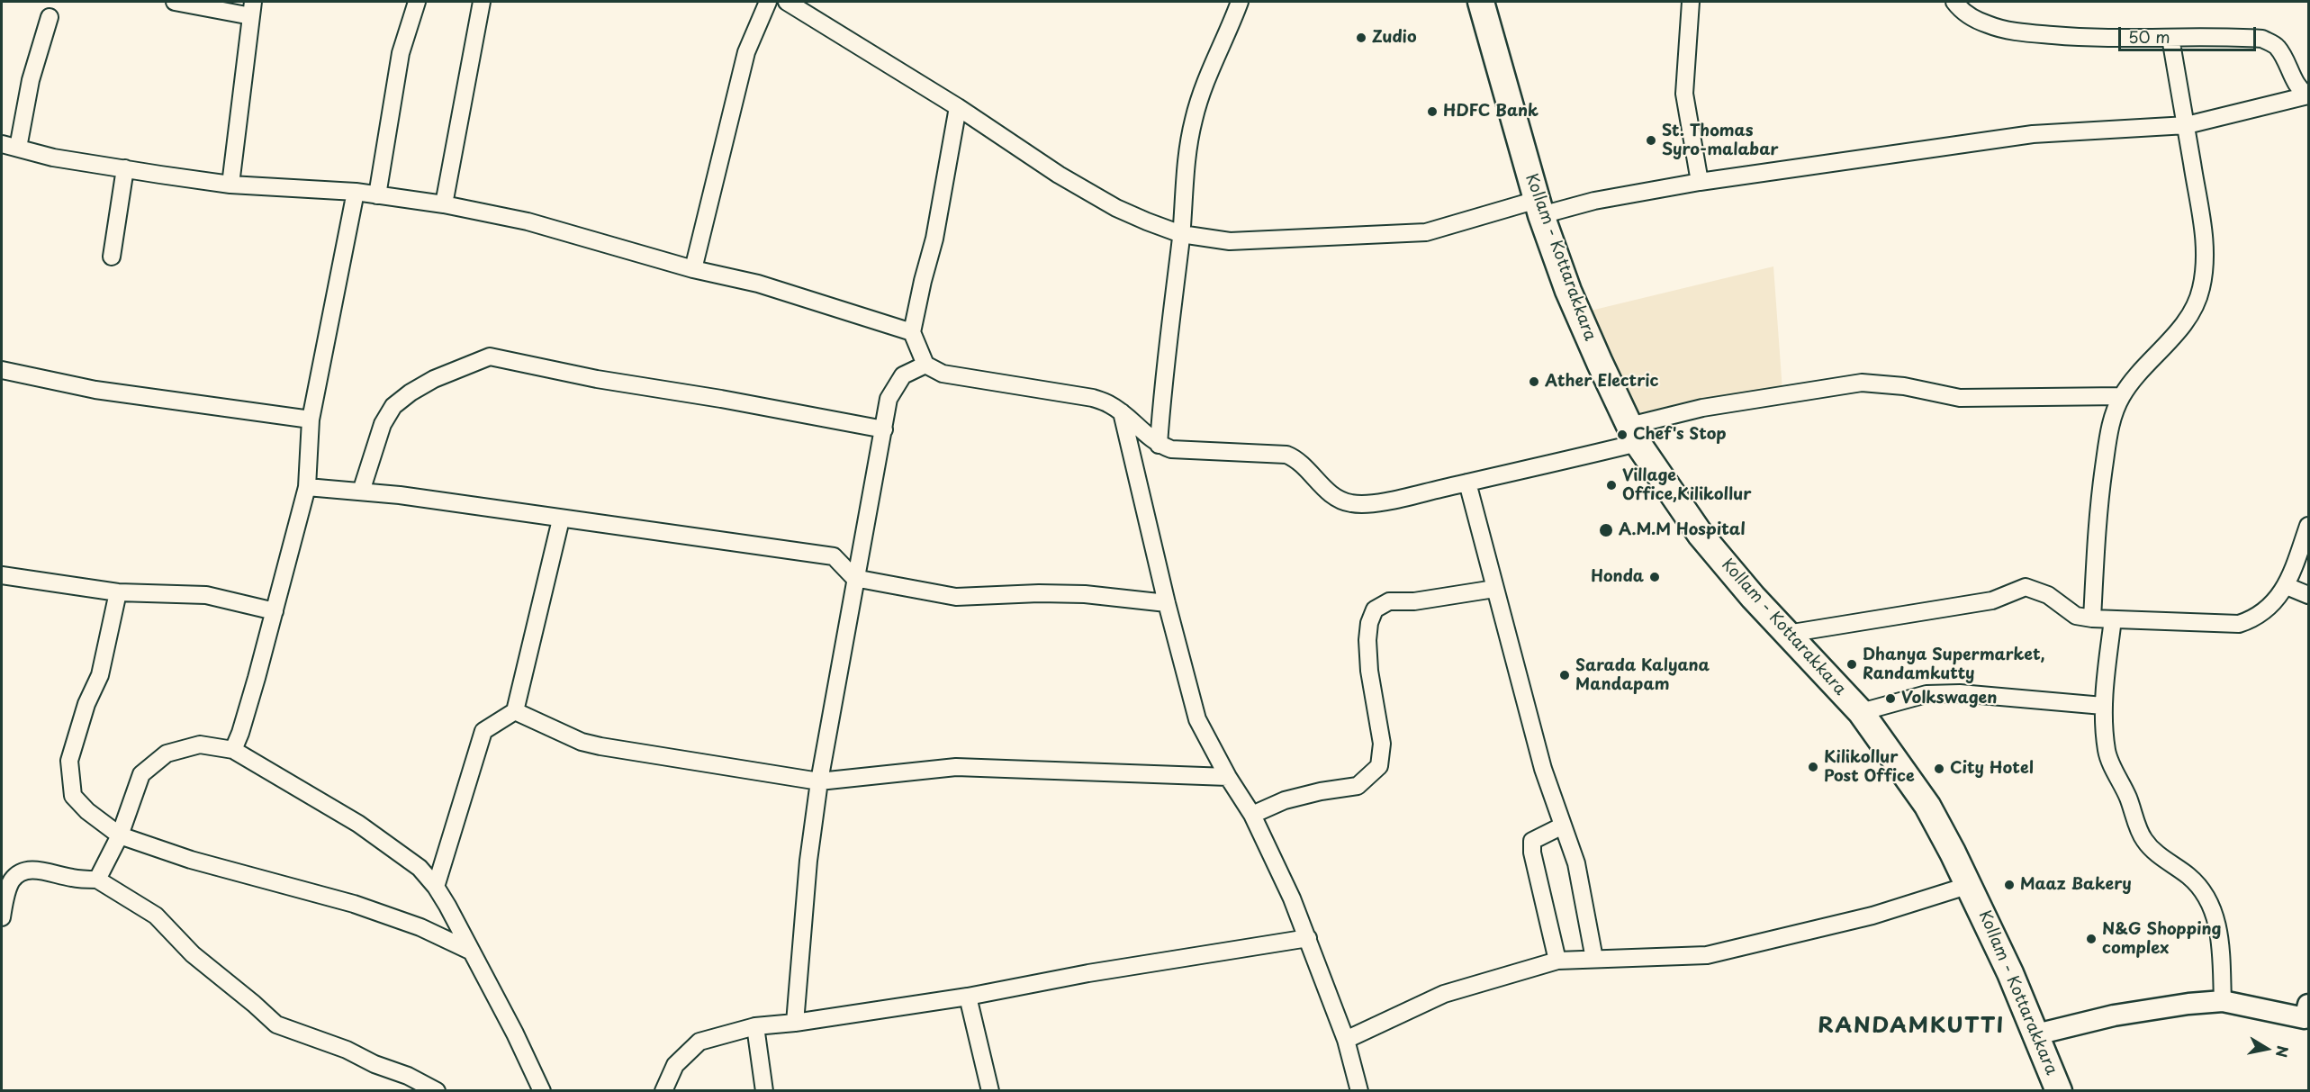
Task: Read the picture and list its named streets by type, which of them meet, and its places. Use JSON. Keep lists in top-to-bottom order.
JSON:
{
  "streets": {
    "main road": ["Kollam - Kottarakkara"]
  },
  "districts": ["RANDAMKUTTI"],
  "places": [
    "Zudio",
    "HDFC Bank",
    "St. Thomas Syro-malabar",
    "Ather Electric",
    "Chef's Stop",
    "Village Office,Kilikollur",
    "A.M.M Hospital",
    "Honda",
    "Dhanya Supermarket, Randamkutty",
    "Sarada Kalyana Mandapam",
    "Volkswagen",
    "Kilikollur Post Office",
    "City Hotel",
    "Maaz Bakery",
    "N&G Shopping complex"
  ],
  "scale_bar": "50 m",
  "north": "right"
}
